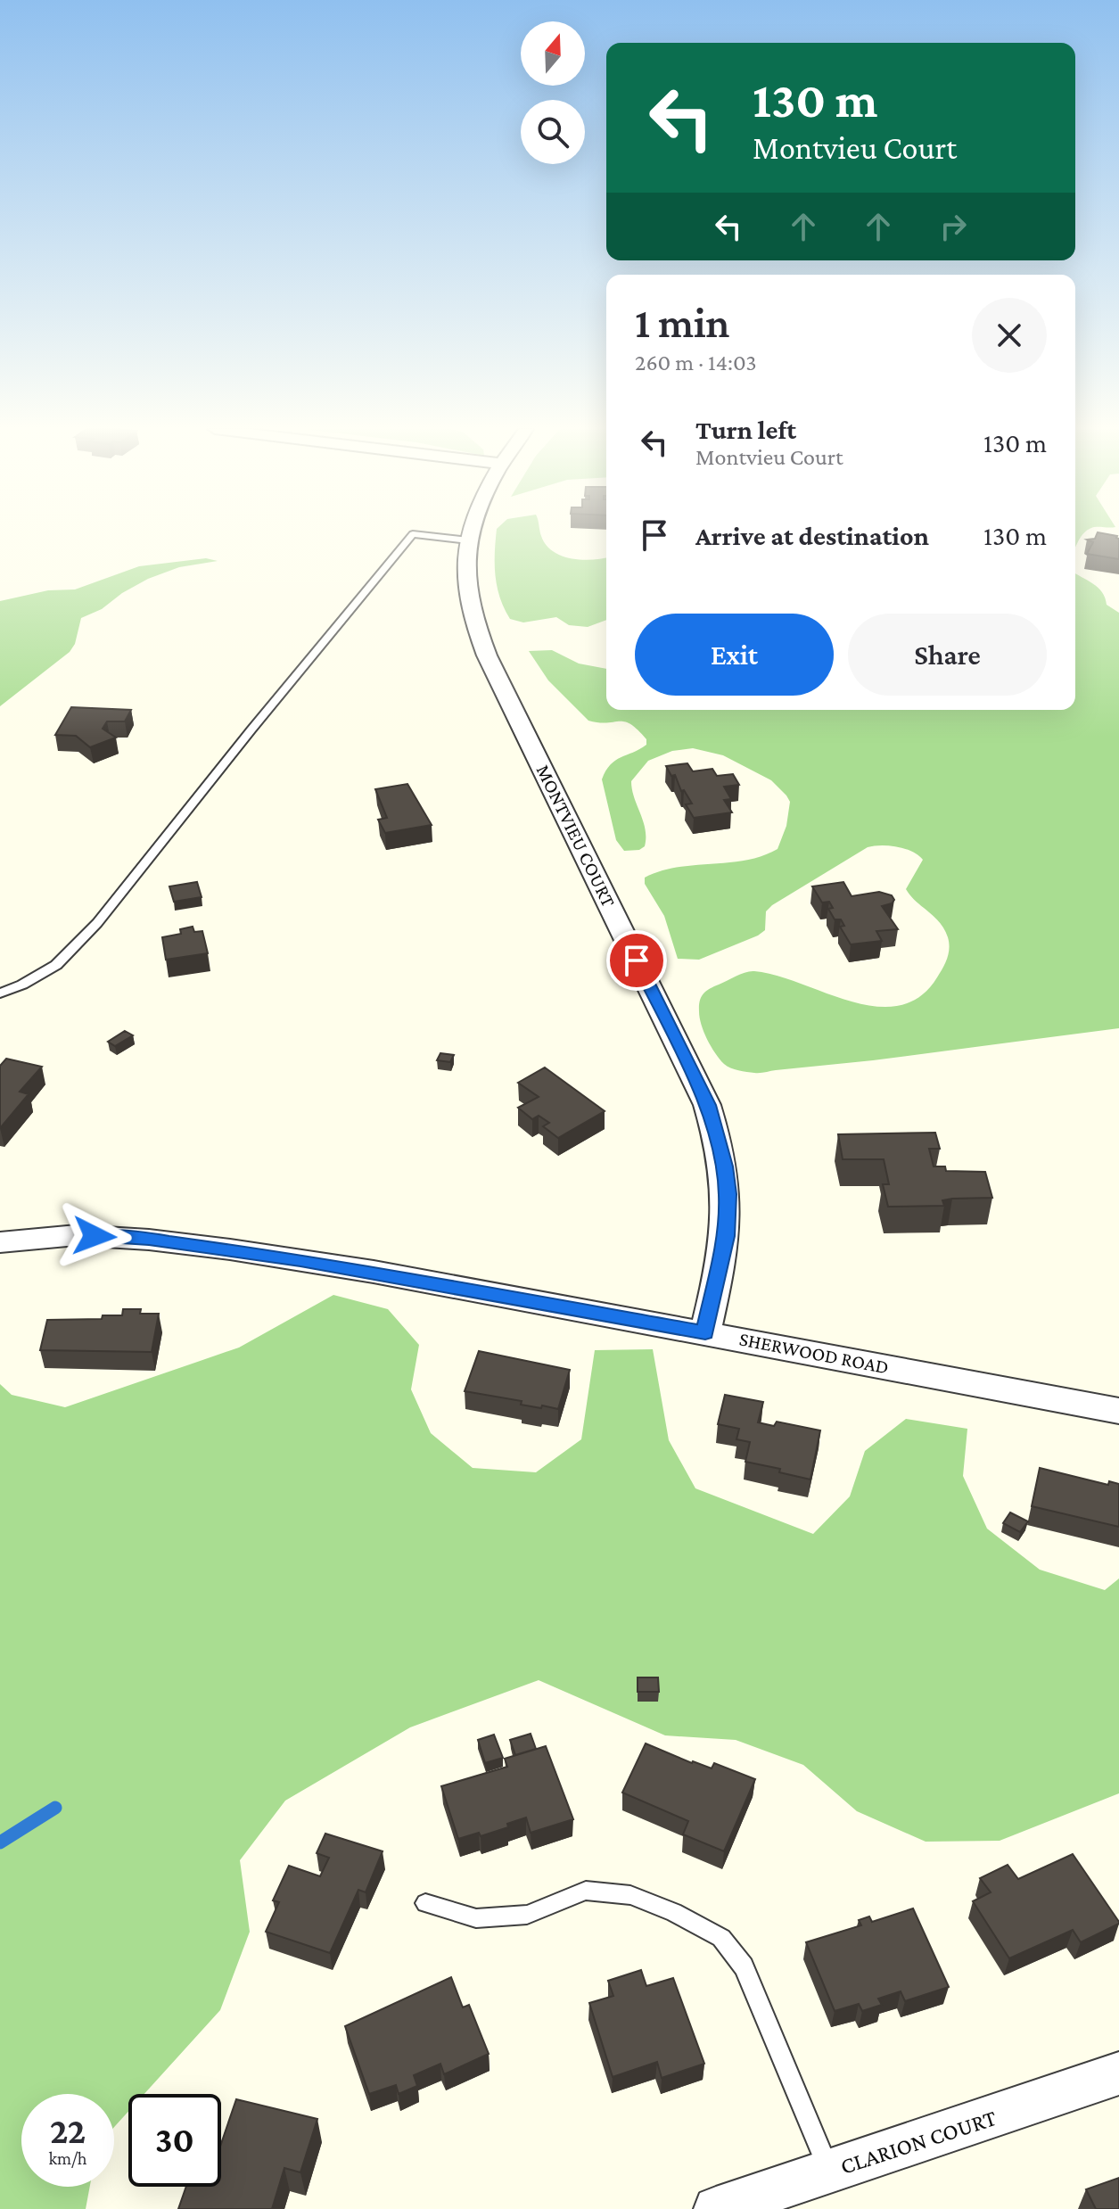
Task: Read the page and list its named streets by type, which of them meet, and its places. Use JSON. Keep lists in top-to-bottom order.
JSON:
{
  "streets": {
    "street": ["MONTVIEU COURT", "SHERWOOD ROAD", "CLARION COURT"]
  },
  "crossings": [
    ["MONTVIEU COURT", "SHERWOOD ROAD"]
  ],
  "north": "top",
  "page": {
    "turn": ["130 m", "Montvieu Court"],
    "heading": ["1 min", "260 m · 14:03"],
    "list": [
      {
        "name": "Turn left",
        "note": "Montvieu Court",
        "value": "130 m"
      },
      {
        "name": "Arrive at destination",
        "value": "130 m"
      }
    ],
    "buttons": ["Exit", "Share"],
    "speed": "22 km/h",
    "limit": "30"
  }
}
